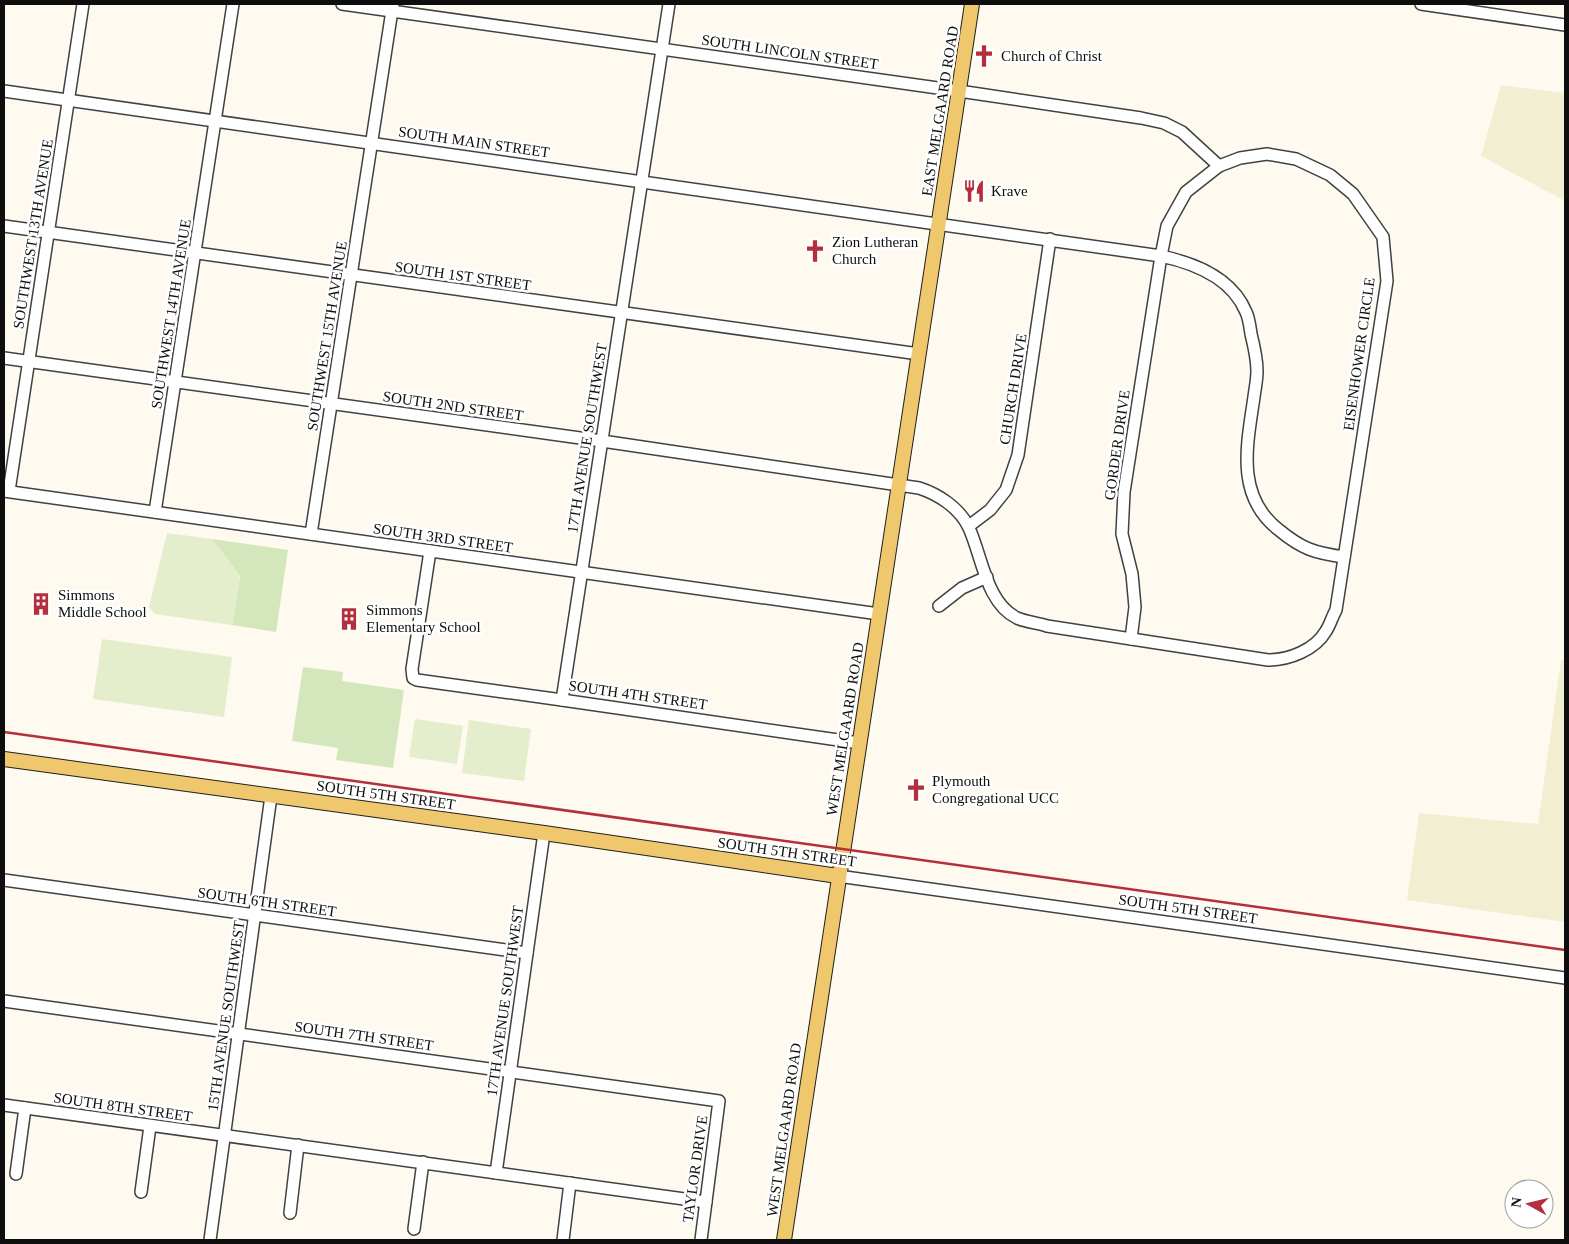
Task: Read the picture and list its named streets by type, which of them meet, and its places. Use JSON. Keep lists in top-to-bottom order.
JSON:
{
  "streets": {
    "main road": ["EAST MELGAARD ROAD", "WEST MELGAARD ROAD", "SOUTH 5TH STREET"],
    "street": [
      "SOUTH LINCOLN STREET",
      "SOUTH MAIN STREET",
      "SOUTHWEST 13TH AVENUE",
      "SOUTH 1ST STREET",
      "SOUTHWEST 14TH AVENUE",
      "SOUTHWEST 15TH AVENUE",
      "EISENHOWER CIRCLE",
      "CHURCH DRIVE",
      "SOUTH 2ND STREET",
      "17TH AVENUE SOUTHWEST",
      "GORDER DRIVE",
      "SOUTH 3RD STREET",
      "SOUTH 4TH STREET",
      "SOUTH 6TH STREET",
      "15TH AVENUE SOUTHWEST",
      "SOUTH 7TH STREET",
      "SOUTH 8TH STREET",
      "TAYLOR DRIVE"
    ]
  },
  "crossings": [
    ["SOUTH LINCOLN STREET", "EAST MELGAARD ROAD"],
    ["SOUTH LINCOLN STREET", "SOUTHWEST 15TH AVENUE"],
    ["SOUTH LINCOLN STREET", "EISENHOWER CIRCLE"],
    ["SOUTH LINCOLN STREET", "17TH AVENUE SOUTHWEST"],
    ["EAST MELGAARD ROAD", "SOUTH MAIN STREET"],
    ["EAST MELGAARD ROAD", "WEST MELGAARD ROAD"],
    ["SOUTH MAIN STREET", "SOUTHWEST 13TH AVENUE"],
    ["SOUTH MAIN STREET", "SOUTHWEST 14TH AVENUE"],
    ["SOUTH MAIN STREET", "SOUTHWEST 15TH AVENUE"],
    ["SOUTH MAIN STREET", "17TH AVENUE SOUTHWEST"],
    ["SOUTH MAIN STREET", "WEST MELGAARD ROAD"],
    ["SOUTHWEST 13TH AVENUE", "SOUTH 1ST STREET"],
    ["SOUTHWEST 13TH AVENUE", "SOUTH 2ND STREET"],
    ["SOUTHWEST 13TH AVENUE", "SOUTH 3RD STREET"],
    ["SOUTH 1ST STREET", "SOUTHWEST 14TH AVENUE"],
    ["SOUTH 1ST STREET", "SOUTHWEST 15TH AVENUE"],
    ["SOUTH 1ST STREET", "17TH AVENUE SOUTHWEST"],
    ["SOUTH 1ST STREET", "WEST MELGAARD ROAD"],
    ["SOUTHWEST 14TH AVENUE", "SOUTH 2ND STREET"],
    ["SOUTHWEST 14TH AVENUE", "SOUTH 3RD STREET"],
    ["SOUTHWEST 15TH AVENUE", "SOUTH 2ND STREET"],
    ["SOUTHWEST 15TH AVENUE", "SOUTH 3RD STREET"],
    ["EISENHOWER CIRCLE", "CHURCH DRIVE"],
    ["EISENHOWER CIRCLE", "SOUTH 2ND STREET"],
    ["EISENHOWER CIRCLE", "GORDER DRIVE"],
    ["EISENHOWER CIRCLE", "WEST MELGAARD ROAD"],
    ["SOUTH 2ND STREET", "17TH AVENUE SOUTHWEST"],
    ["SOUTH 2ND STREET", "WEST MELGAARD ROAD"],
    ["17TH AVENUE SOUTHWEST", "SOUTH 3RD STREET"],
    ["17TH AVENUE SOUTHWEST", "SOUTH 4TH STREET"],
    ["17TH AVENUE SOUTHWEST", "SOUTH 5TH STREET"],
    ["17TH AVENUE SOUTHWEST", "SOUTH 6TH STREET"],
    ["17TH AVENUE SOUTHWEST", "SOUTH 7TH STREET"],
    ["17TH AVENUE SOUTHWEST", "SOUTH 8TH STREET"],
    ["SOUTH 3RD STREET", "SOUTH 4TH STREET"],
    ["SOUTH 3RD STREET", "WEST MELGAARD ROAD"],
    ["SOUTH 4TH STREET", "WEST MELGAARD ROAD"],
    ["WEST MELGAARD ROAD", "SOUTH 5TH STREET"],
    ["SOUTH 5TH STREET", "15TH AVENUE SOUTHWEST"],
    ["SOUTH 6TH STREET", "15TH AVENUE SOUTHWEST"],
    ["15TH AVENUE SOUTHWEST", "SOUTH 7TH STREET"],
    ["15TH AVENUE SOUTHWEST", "SOUTH 8TH STREET"],
    ["SOUTH 7TH STREET", "TAYLOR DRIVE"],
    ["SOUTH 8TH STREET", "TAYLOR DRIVE"]
  ],
  "places": {
    "church": ["Church of Christ", "Zion Lutheran Church", "Plymouth Congregational UCC"],
    "restaurant": ["Krave"],
    "building": ["Simmons Middle School", "Simmons Elementary School"]
  },
  "north": "left"
}
